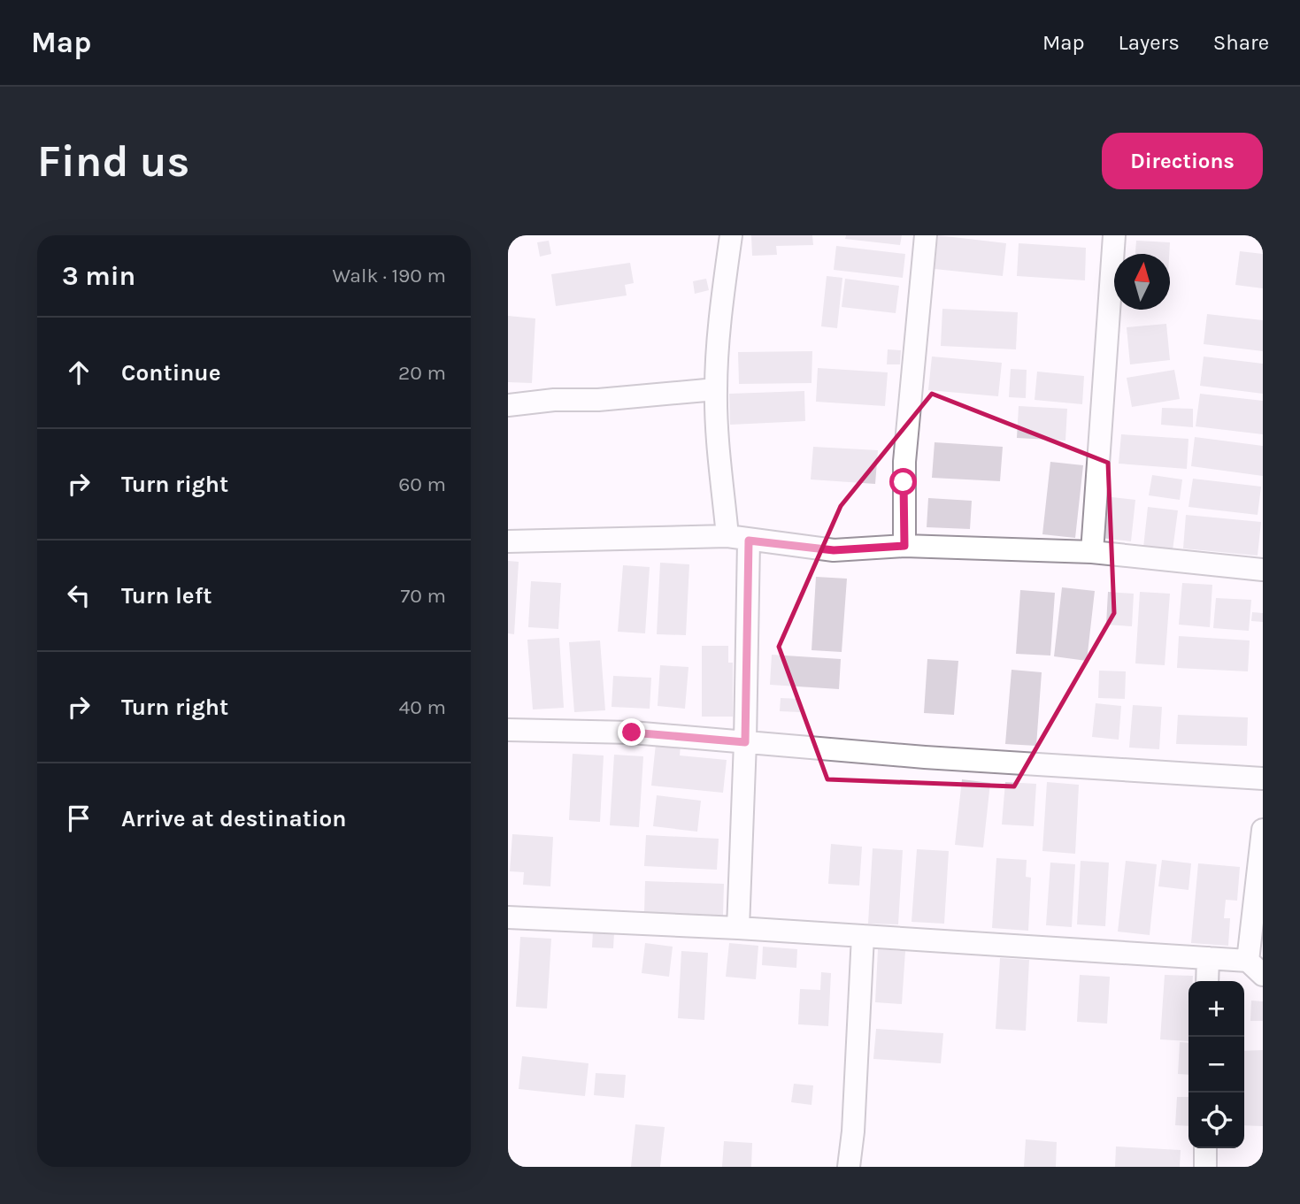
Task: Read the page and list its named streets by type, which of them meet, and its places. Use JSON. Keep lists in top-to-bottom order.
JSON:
{
  "north": "top",
  "page": {
    "header": "Map",
    "nav": ["Map", "Layers", "Share"],
    "buttons": "Directions",
    "title": "Find us",
    "heading": ["3 min", "Walk · 190 m"],
    "list": [
      ["Continue", "20 m"],
      ["Turn right", "60 m"],
      ["Turn left", "70 m"],
      ["Turn right", "40 m"],
      "Arrive at destination"
    ],
    "map_buttons": ["+", "−"]
  }
}
